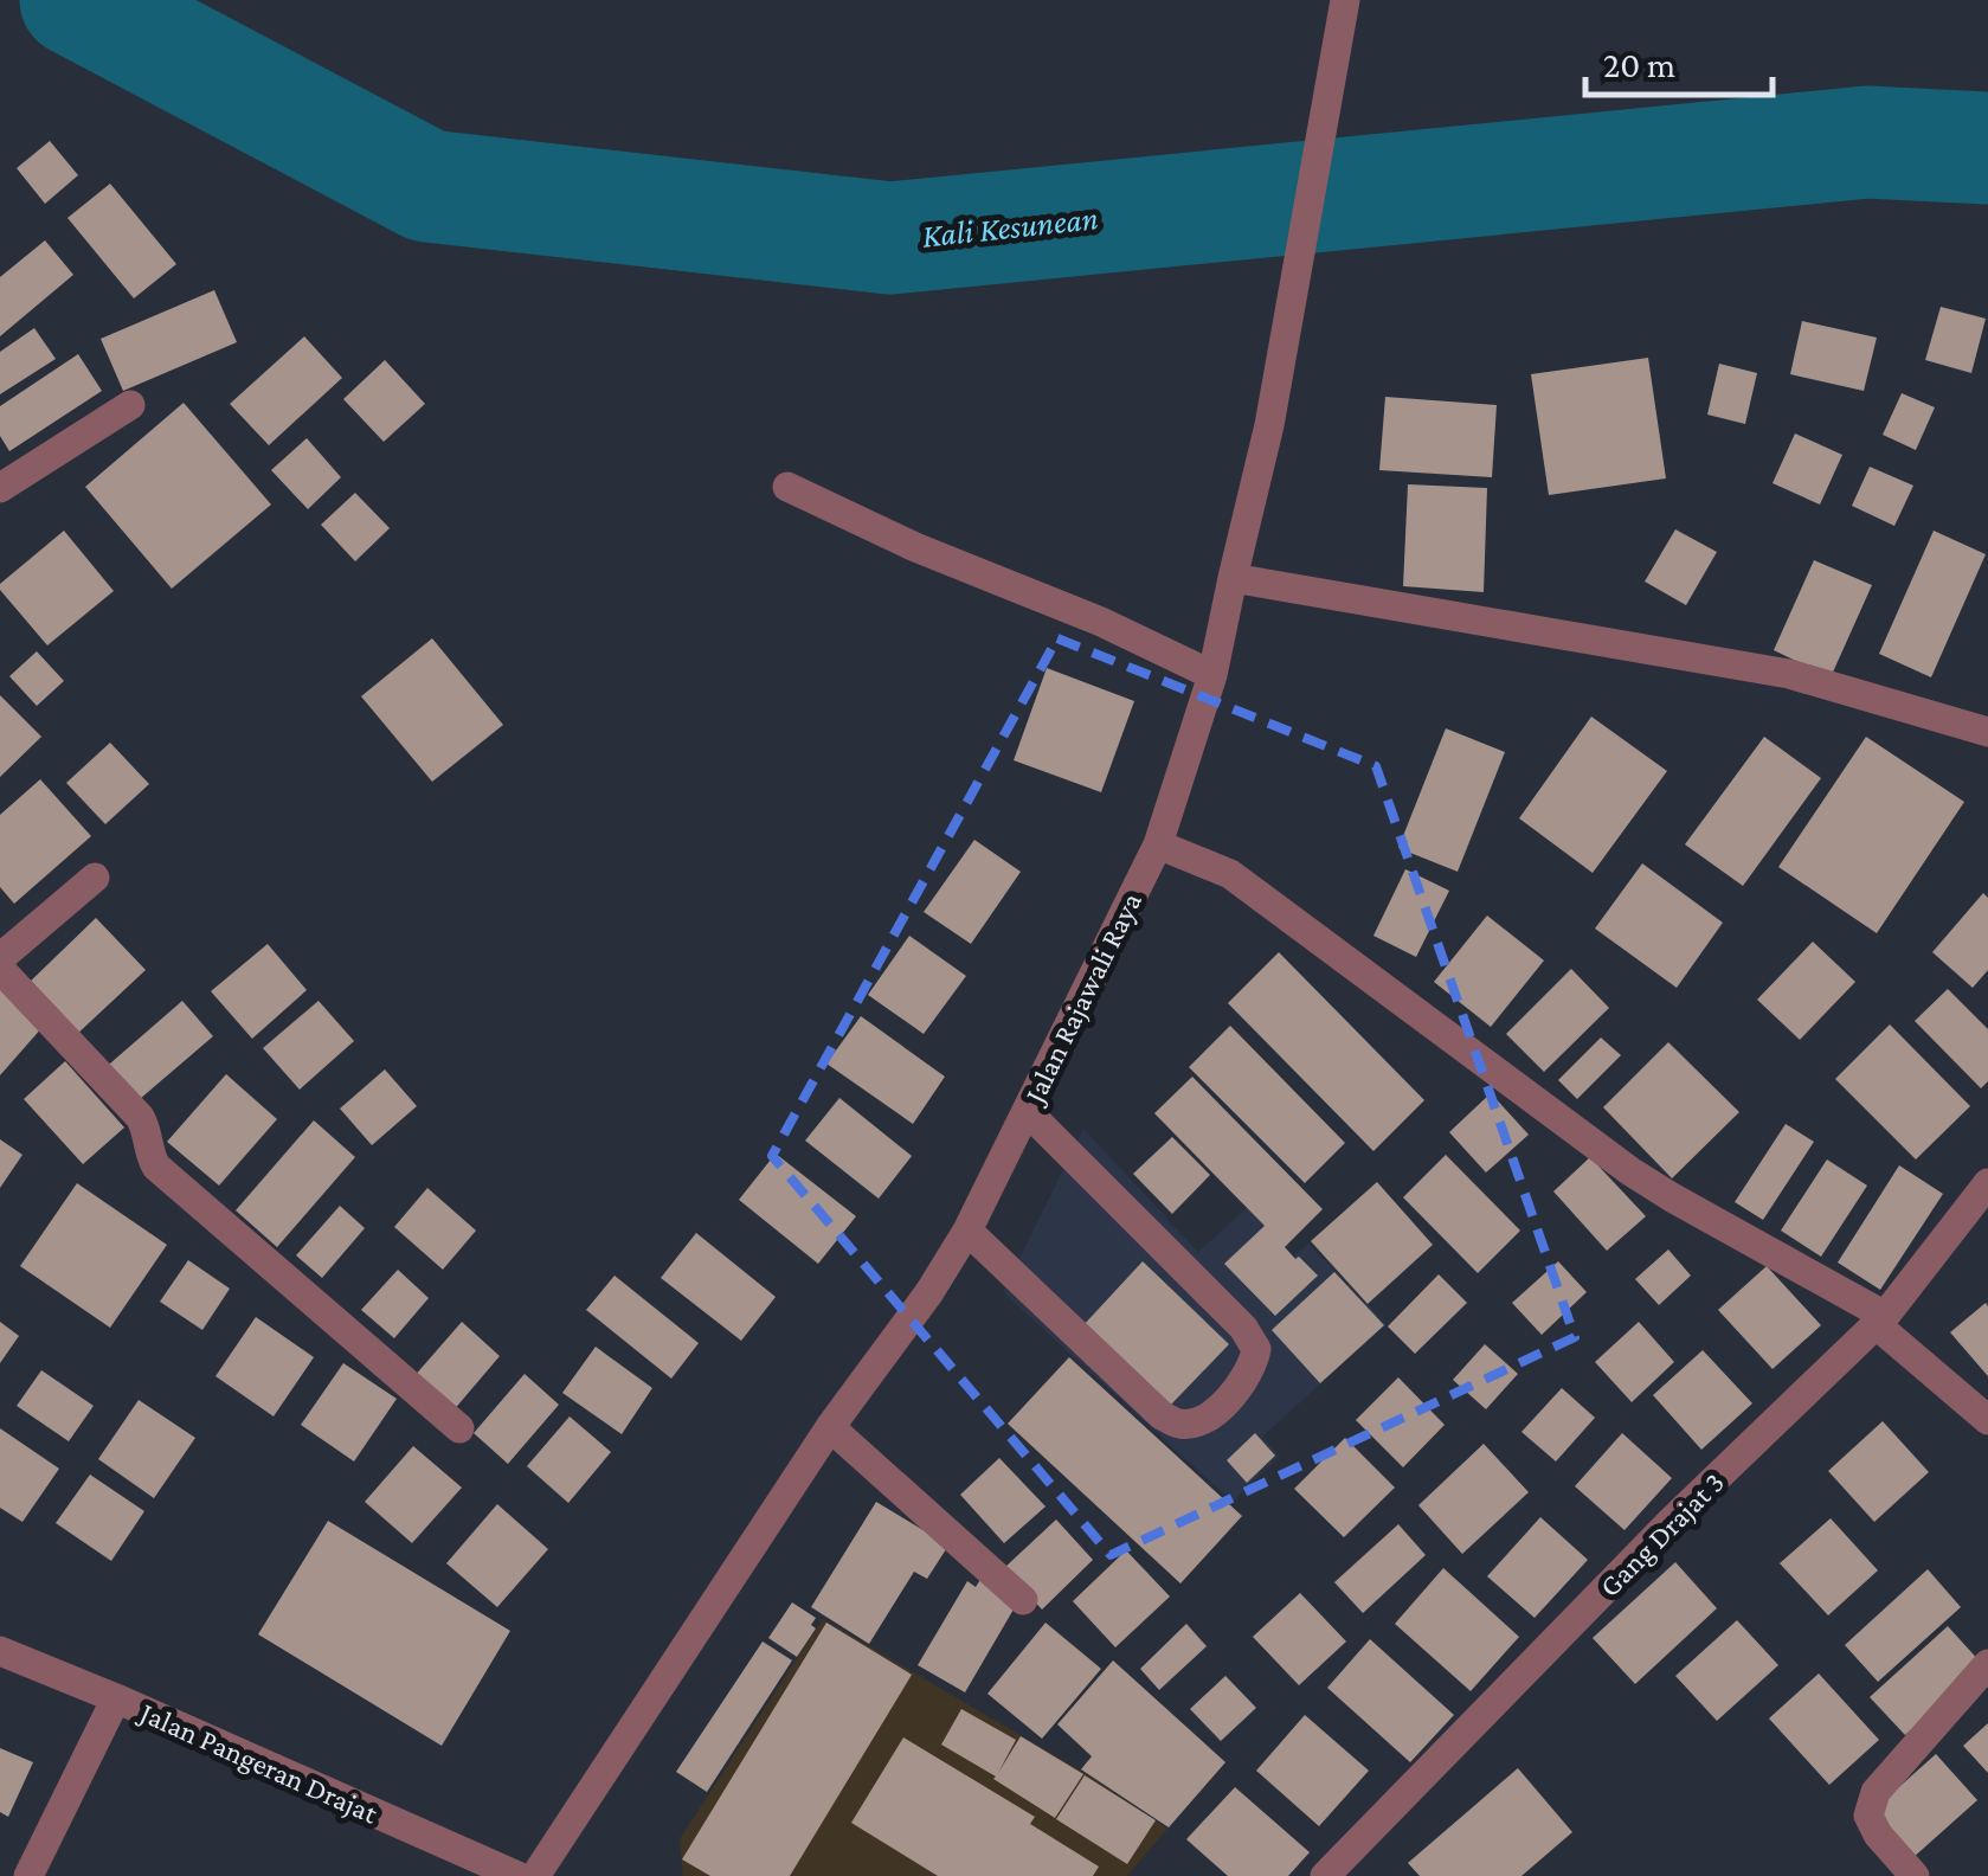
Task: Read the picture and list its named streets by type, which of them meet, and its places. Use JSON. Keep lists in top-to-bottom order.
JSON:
{
  "streets": {
    "street": ["Jalan Rajawali Raya", "Gang Drajat 3", "Jalan Pangeran Drajat"]
  },
  "water": ["Kali Kesunean"],
  "scale_bar": "20 m"
}
